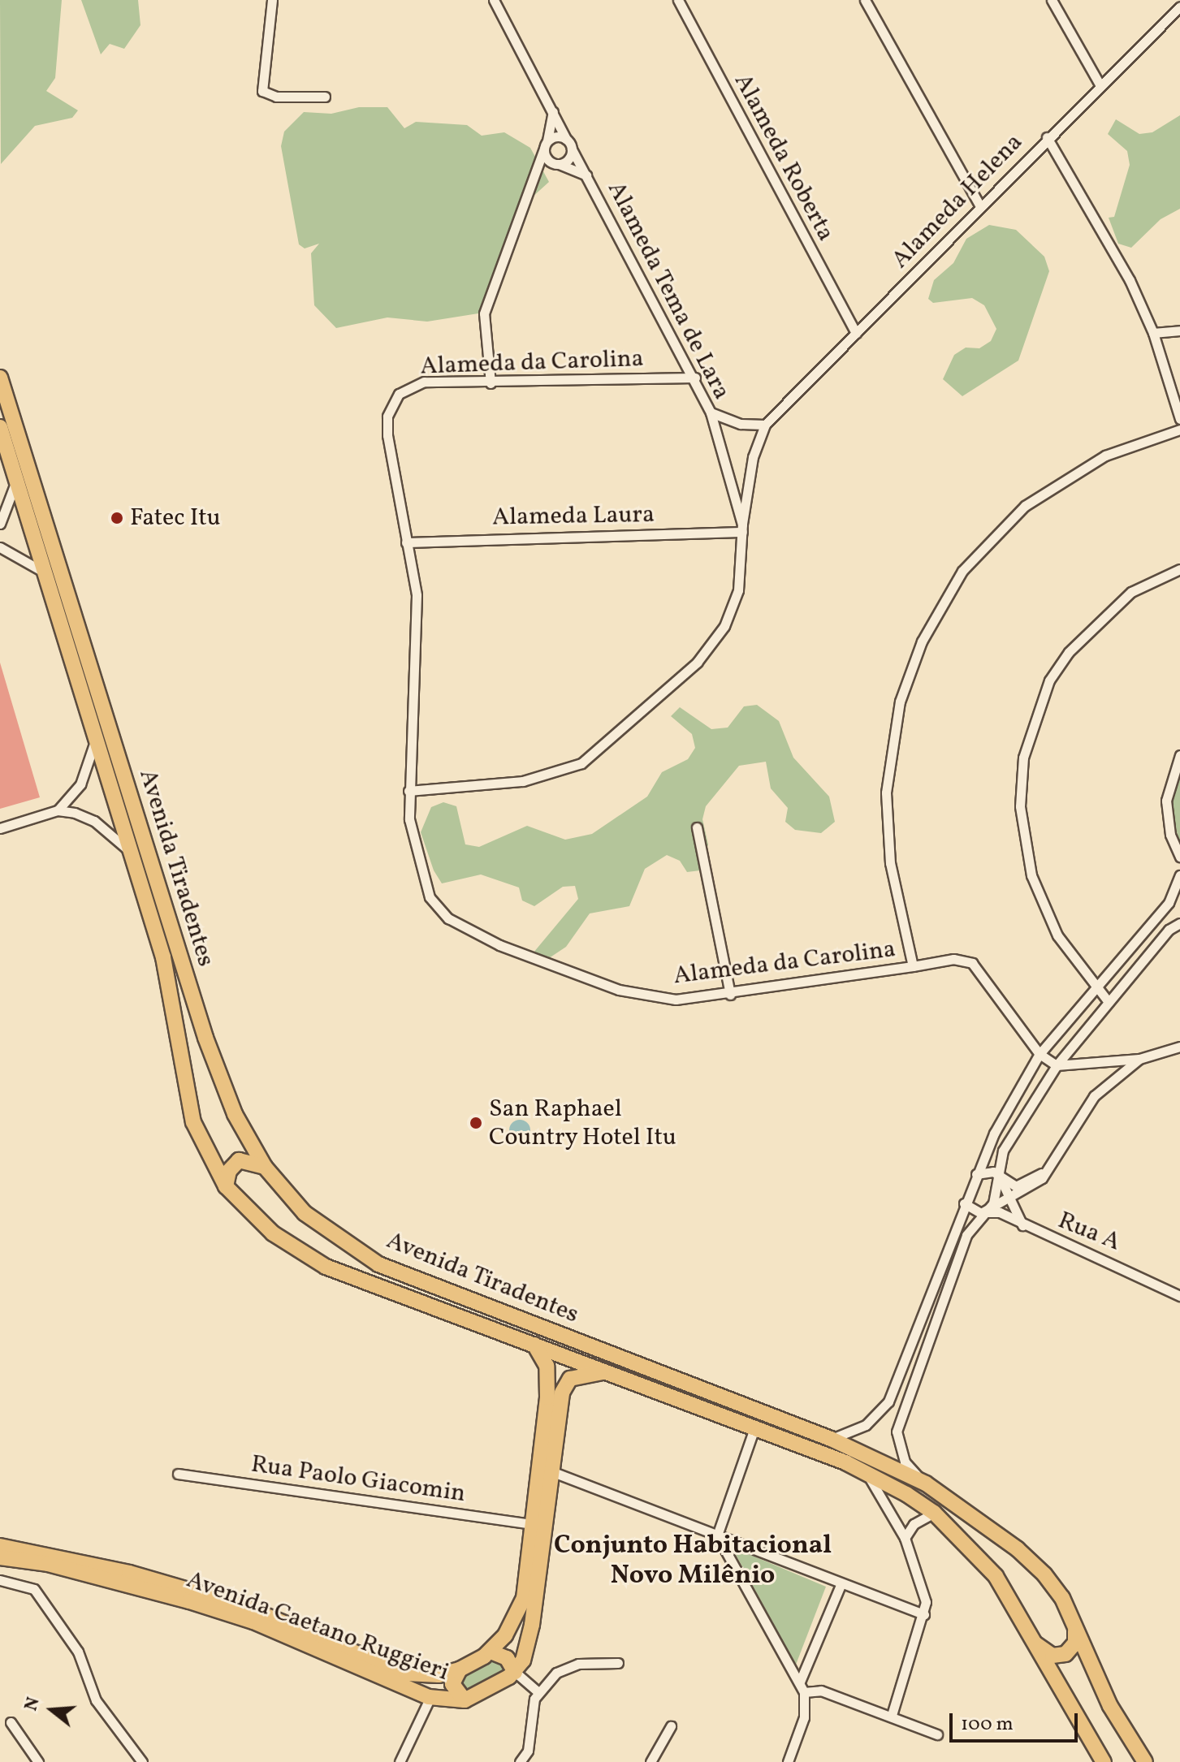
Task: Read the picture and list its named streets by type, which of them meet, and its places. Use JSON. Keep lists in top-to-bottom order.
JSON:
{
  "streets": {
    "main road": ["Avenida Tiradentes", "Avenida Caetano Ruggieri"],
    "street": [
      "Alameda Roberta",
      "Alameda Helena",
      "Alameda Tema de Lara",
      "Alameda da Carolina",
      "Alameda Laura",
      "Rua A",
      "Rua Paolo Giacomin"
    ]
  },
  "crossings": [
    ["Alameda Roberta", "Alameda Helena"],
    ["Alameda Helena", "Alameda Tema de Lara"],
    ["Alameda Helena", "Alameda Laura"],
    ["Alameda Tema de Lara", "Alameda da Carolina"],
    ["Alameda Tema de Lara", "Alameda Laura"],
    ["Alameda da Carolina", "Alameda Laura"],
    ["Rua Paolo Giacomin", "Avenida Caetano Ruggieri"]
  ],
  "districts": ["Conjunto Habitacional Novo Milênio"],
  "places": ["Fatec Itu", "San Raphael Country Hotel Itu"],
  "scale_bar": "100 m",
  "north": "left"
}
